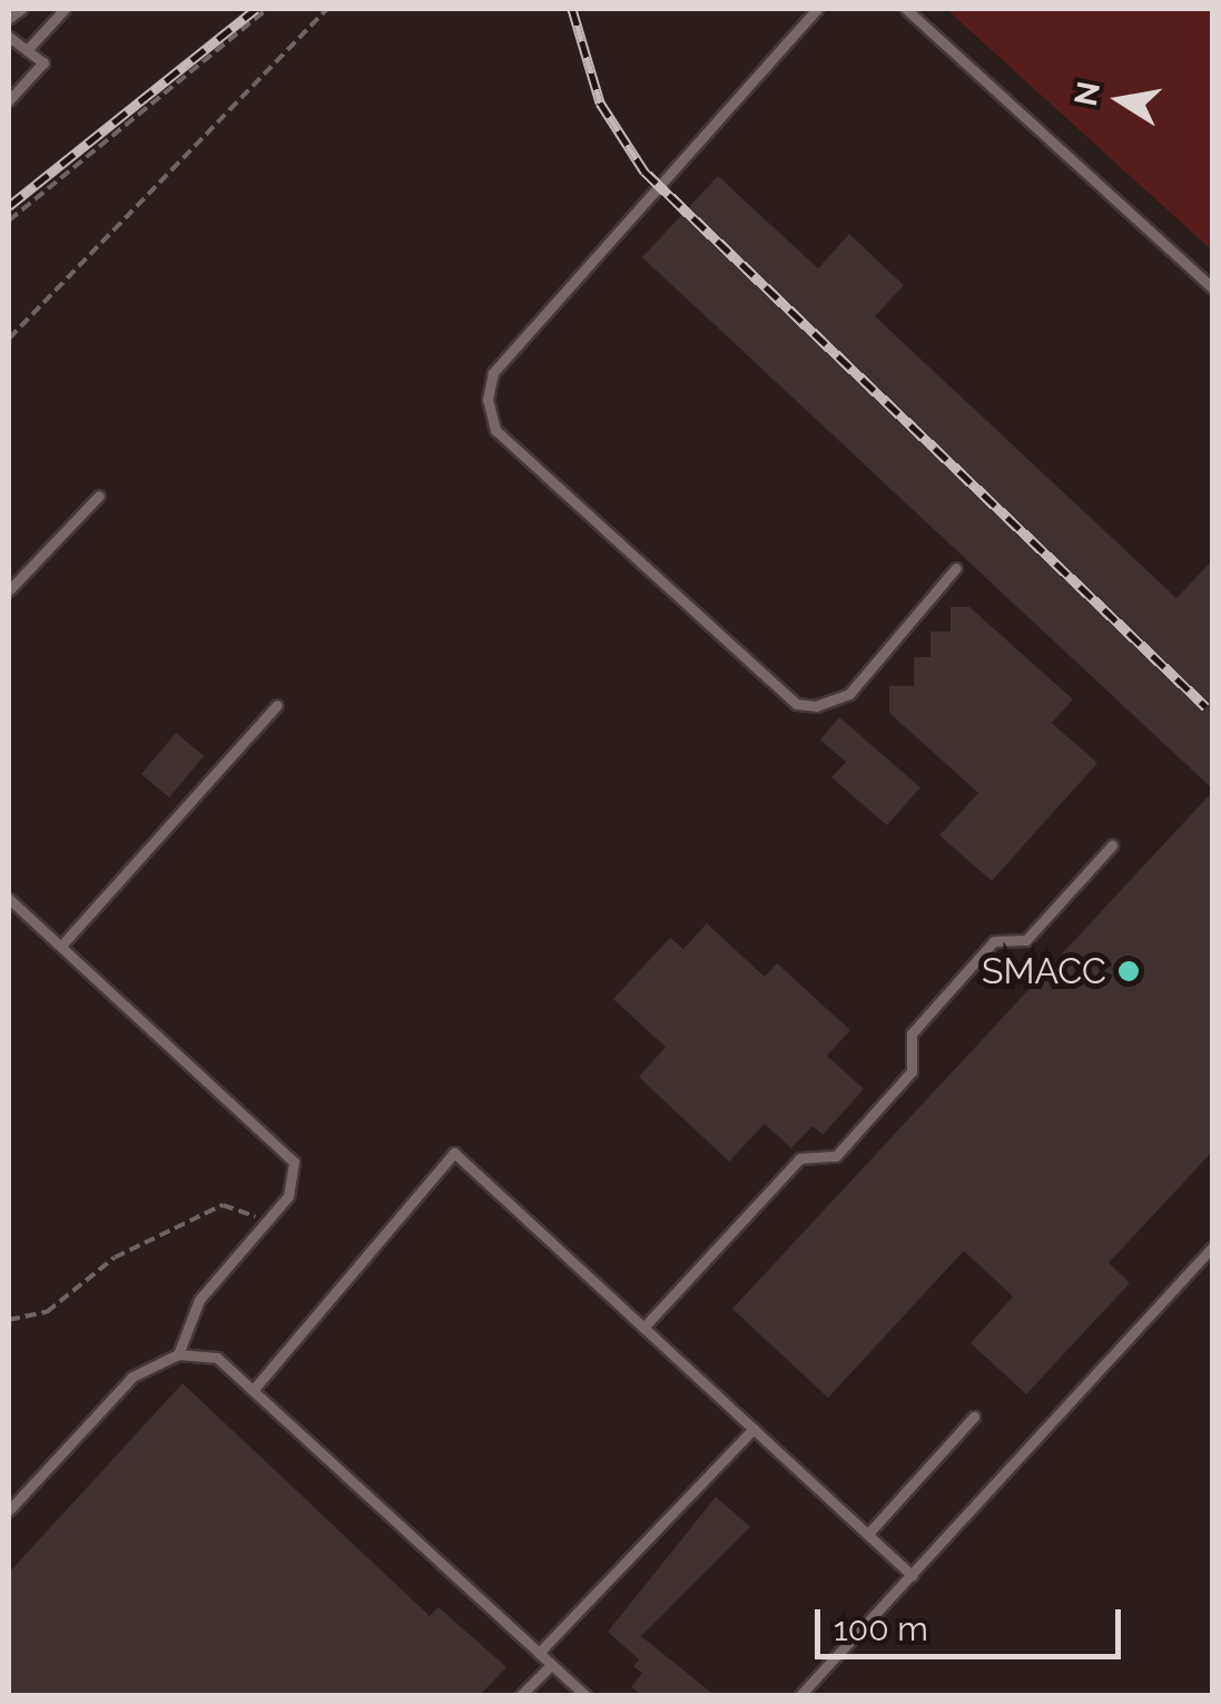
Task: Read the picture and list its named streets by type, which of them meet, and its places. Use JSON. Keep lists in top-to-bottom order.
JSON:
{
  "places": ["SMACC"],
  "scale_bar": "100 m",
  "north": "left"
}
